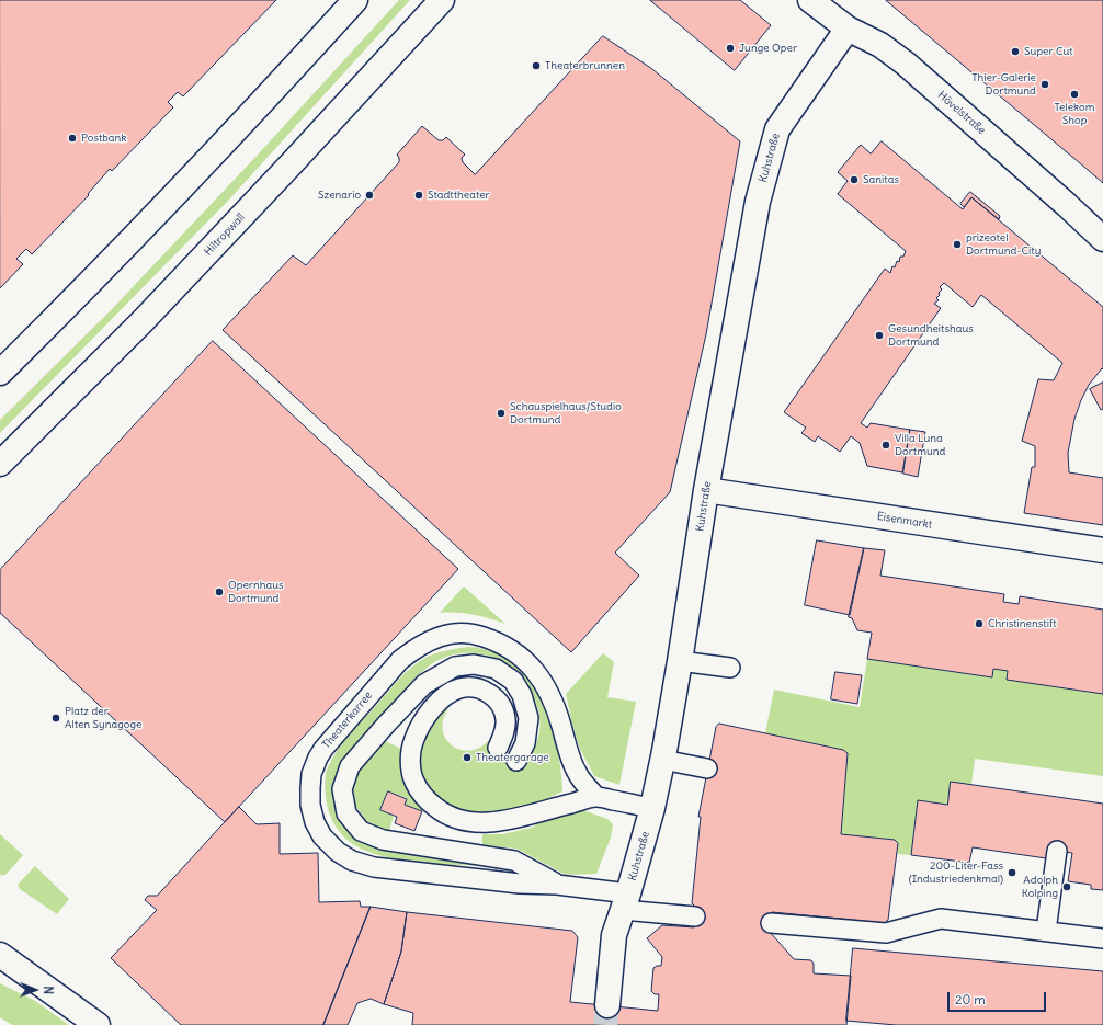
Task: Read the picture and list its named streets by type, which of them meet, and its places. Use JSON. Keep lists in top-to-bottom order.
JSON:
{
  "streets": {
    "street": [
      "Hövelstraße",
      "Kuhstraße",
      "Hiltropwall",
      "Eisenmarkt"
    ],
    "lane": ["Theaterkarree"]
  },
  "crossings": [
    ["Hövelstraße", "Kuhstraße"],
    ["Kuhstraße", "Eisenmarkt"],
    ["Kuhstraße", "Theaterkarree"]
  ],
  "places": [
    "Junge Oper",
    "Super Cut",
    "Theaterbrunnen",
    "Thier-Galerie Dortmund",
    "Telekom Shop",
    "Postbank",
    "Sanitas",
    "Szenario",
    "Stadttheater",
    "prizeotel Dortmund-City",
    "Gesundheitshaus Dortmund",
    "Schauspielhaus/Studio Dortmund",
    "Villa Luna Dortmund",
    "Opernhaus Dortmund",
    "Christinenstift",
    "Platz der Alten Synagoge",
    "Theatergarage",
    "200-Liter-Fass (Industriedenkmal)",
    "Adolph Kolping"
  ],
  "scale_bar": "20 m",
  "north": "right"
}
